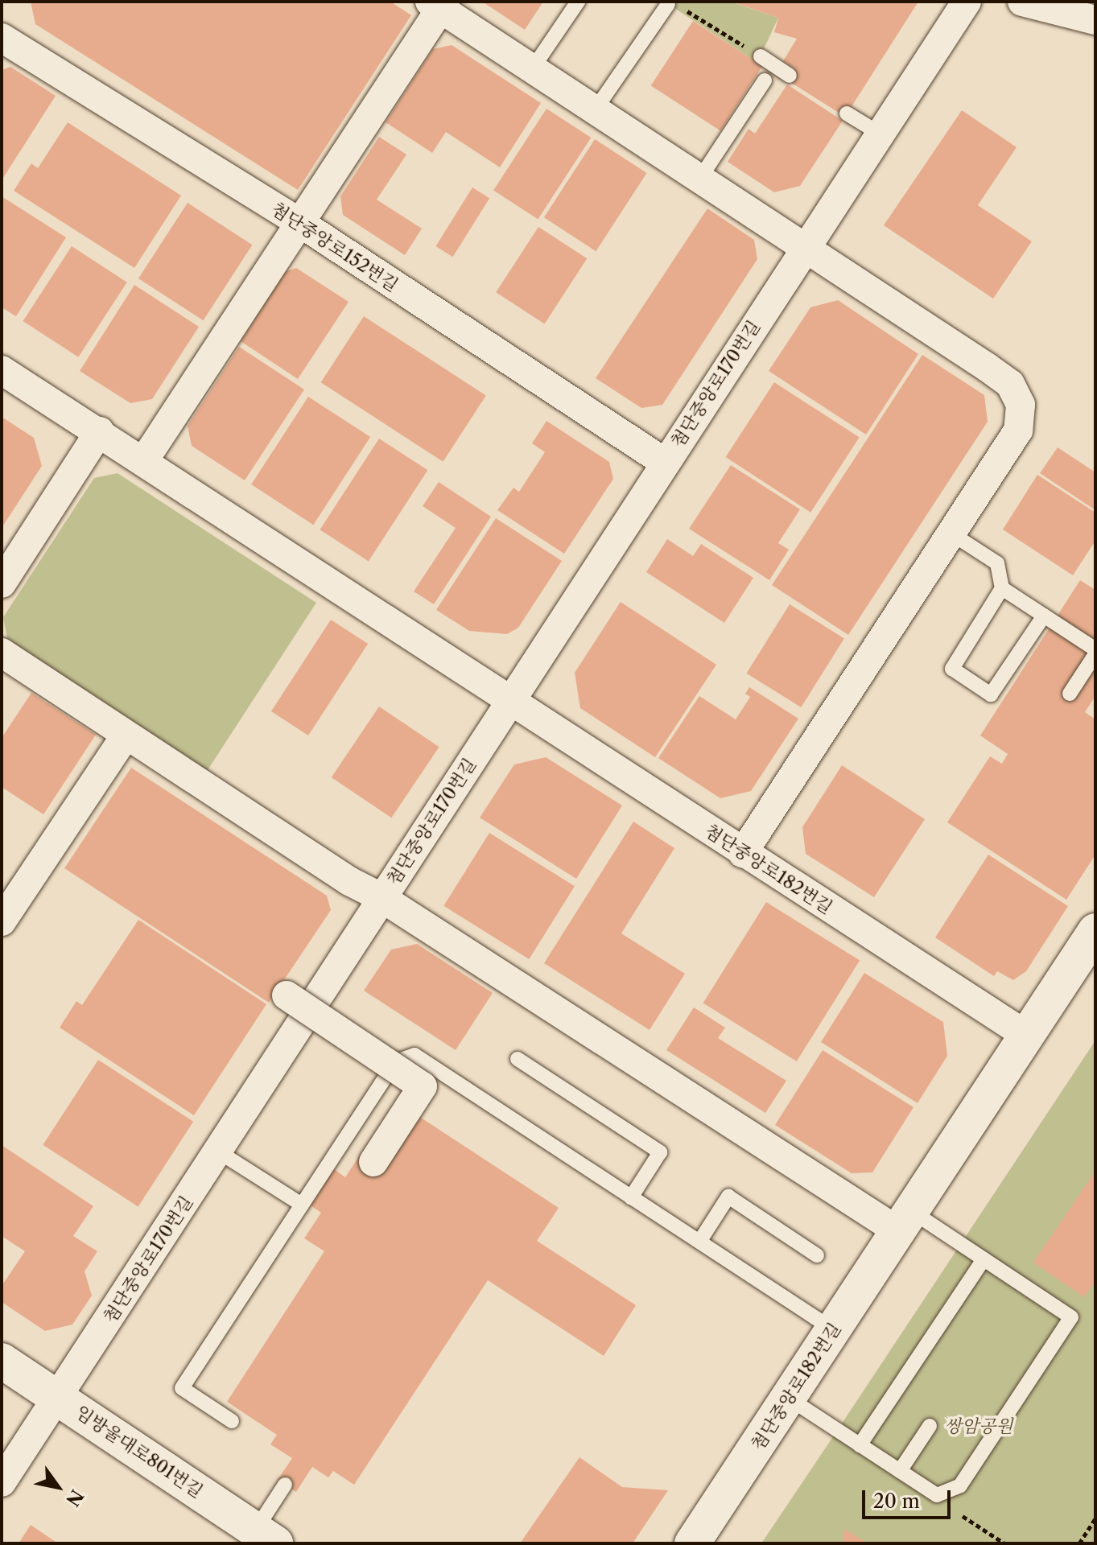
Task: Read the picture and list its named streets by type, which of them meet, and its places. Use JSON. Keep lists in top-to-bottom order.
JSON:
{
  "streets": {
    "street": [
      "첨단중앙로152번길",
      "첨단중앙로170번길",
      "첨단중앙로182번길",
      "임방울대로801번길"
    ]
  },
  "crossings": [
    ["첨단중앙로152번길", "첨단중앙로170번길"],
    ["첨단중앙로170번길", "첨단중앙로182번길"],
    ["첨단중앙로170번길", "임방울대로801번길"]
  ],
  "parks": ["쌍암공원"],
  "scale_bar": "20 m",
  "north": "bottom right"
}
